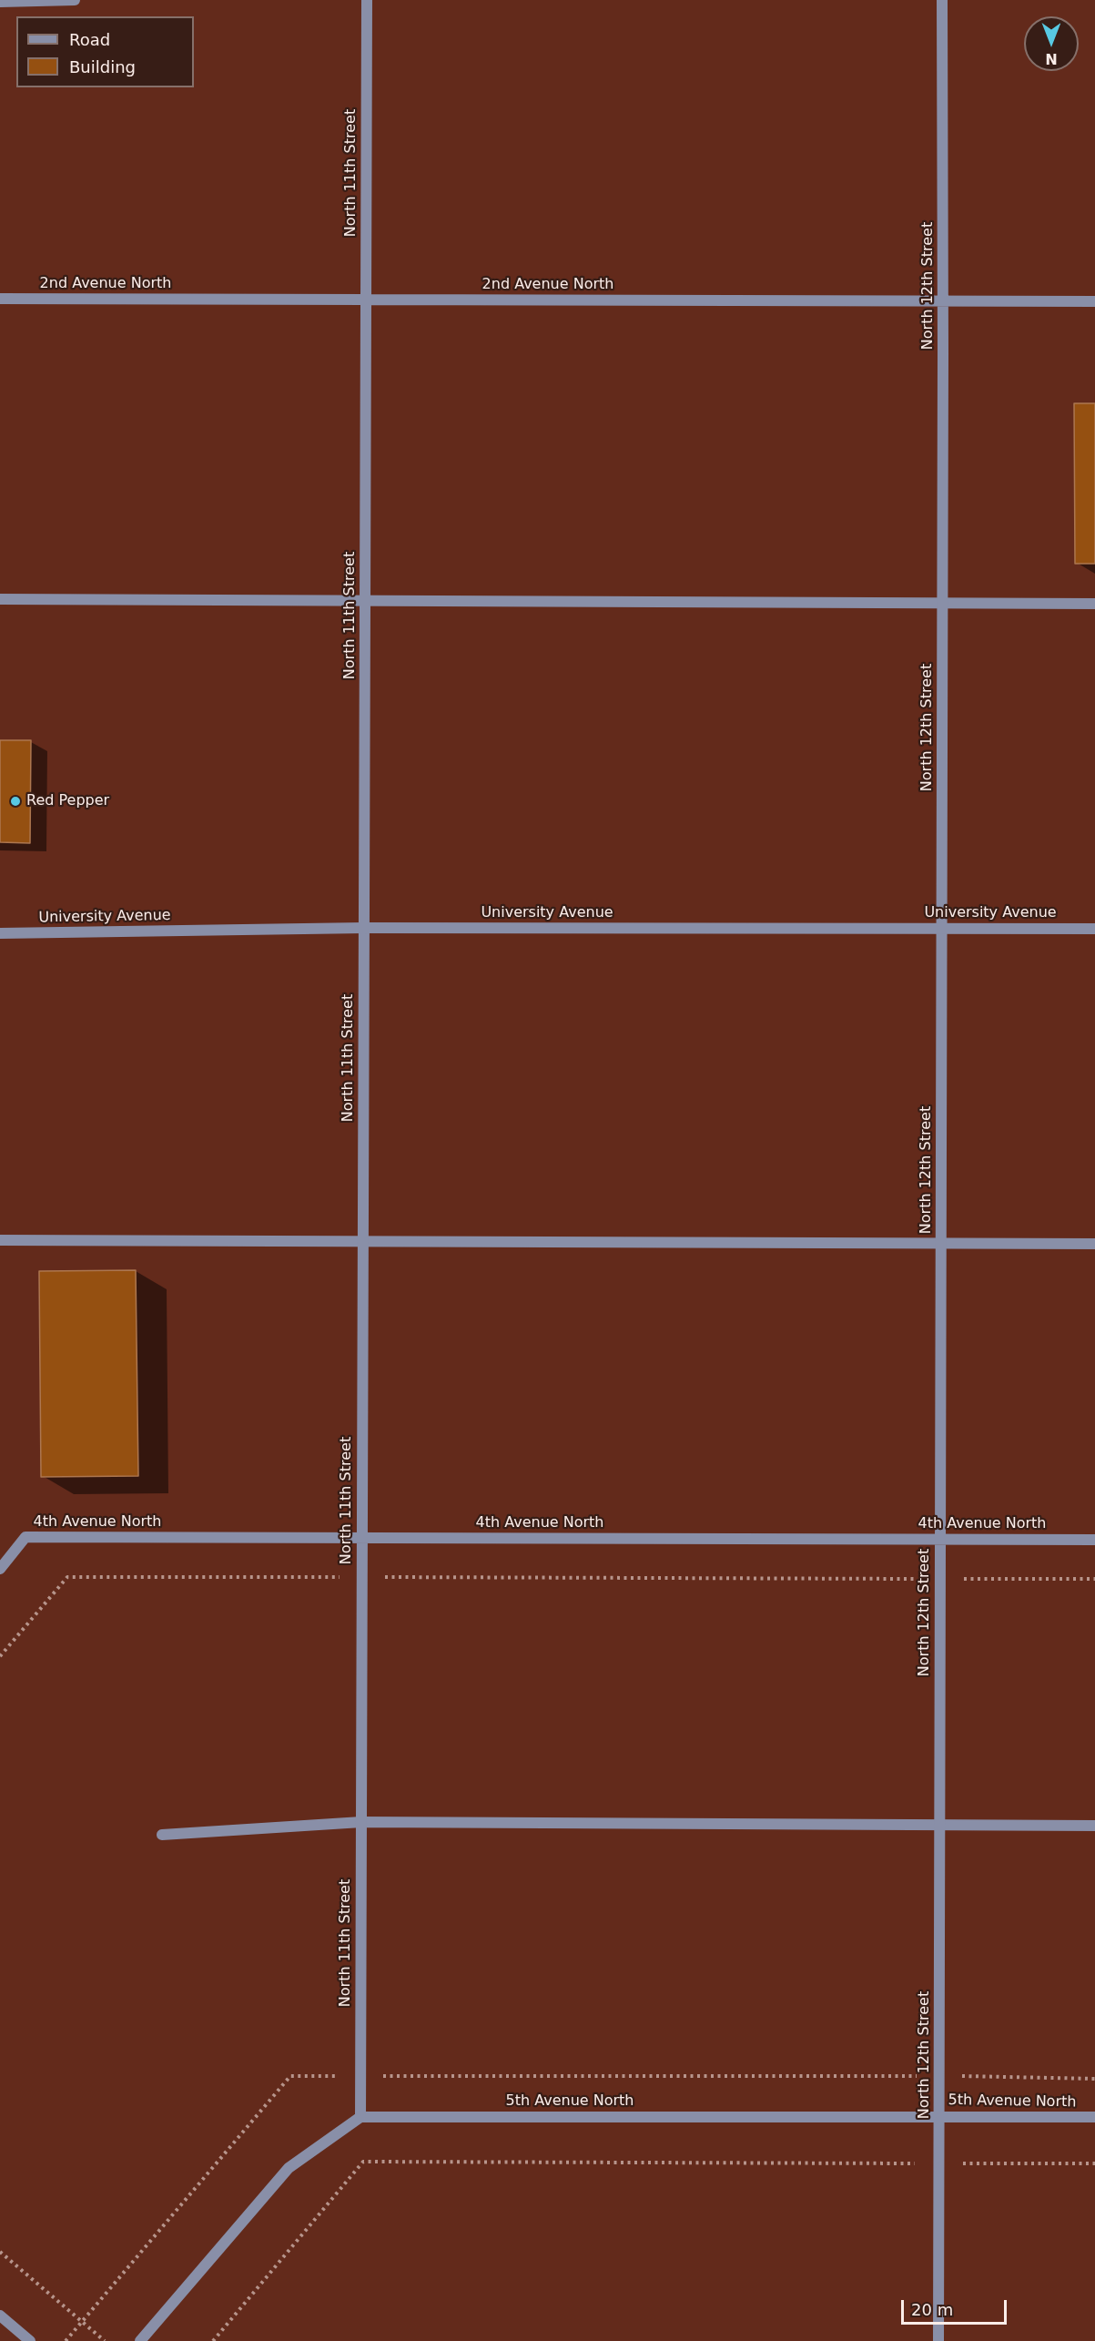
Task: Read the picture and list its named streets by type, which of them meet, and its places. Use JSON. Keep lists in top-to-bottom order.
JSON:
{
  "streets": {
    "street": [
      "North 11th Street",
      "2nd Avenue North",
      "North 12th Street",
      "University Avenue",
      "4th Avenue North",
      "5th Avenue North"
    ]
  },
  "crossings": [
    ["North 11th Street", "2nd Avenue North"],
    ["North 11th Street", "University Avenue"],
    ["North 11th Street", "4th Avenue North"],
    ["North 11th Street", "5th Avenue North"],
    ["2nd Avenue North", "North 12th Street"],
    ["North 12th Street", "University Avenue"],
    ["North 12th Street", "4th Avenue North"],
    ["North 12th Street", "5th Avenue North"]
  ],
  "places": ["Red Pepper"],
  "legend": ["Road", "Building"],
  "scale_bar": "20 m",
  "north": "bottom"
}
